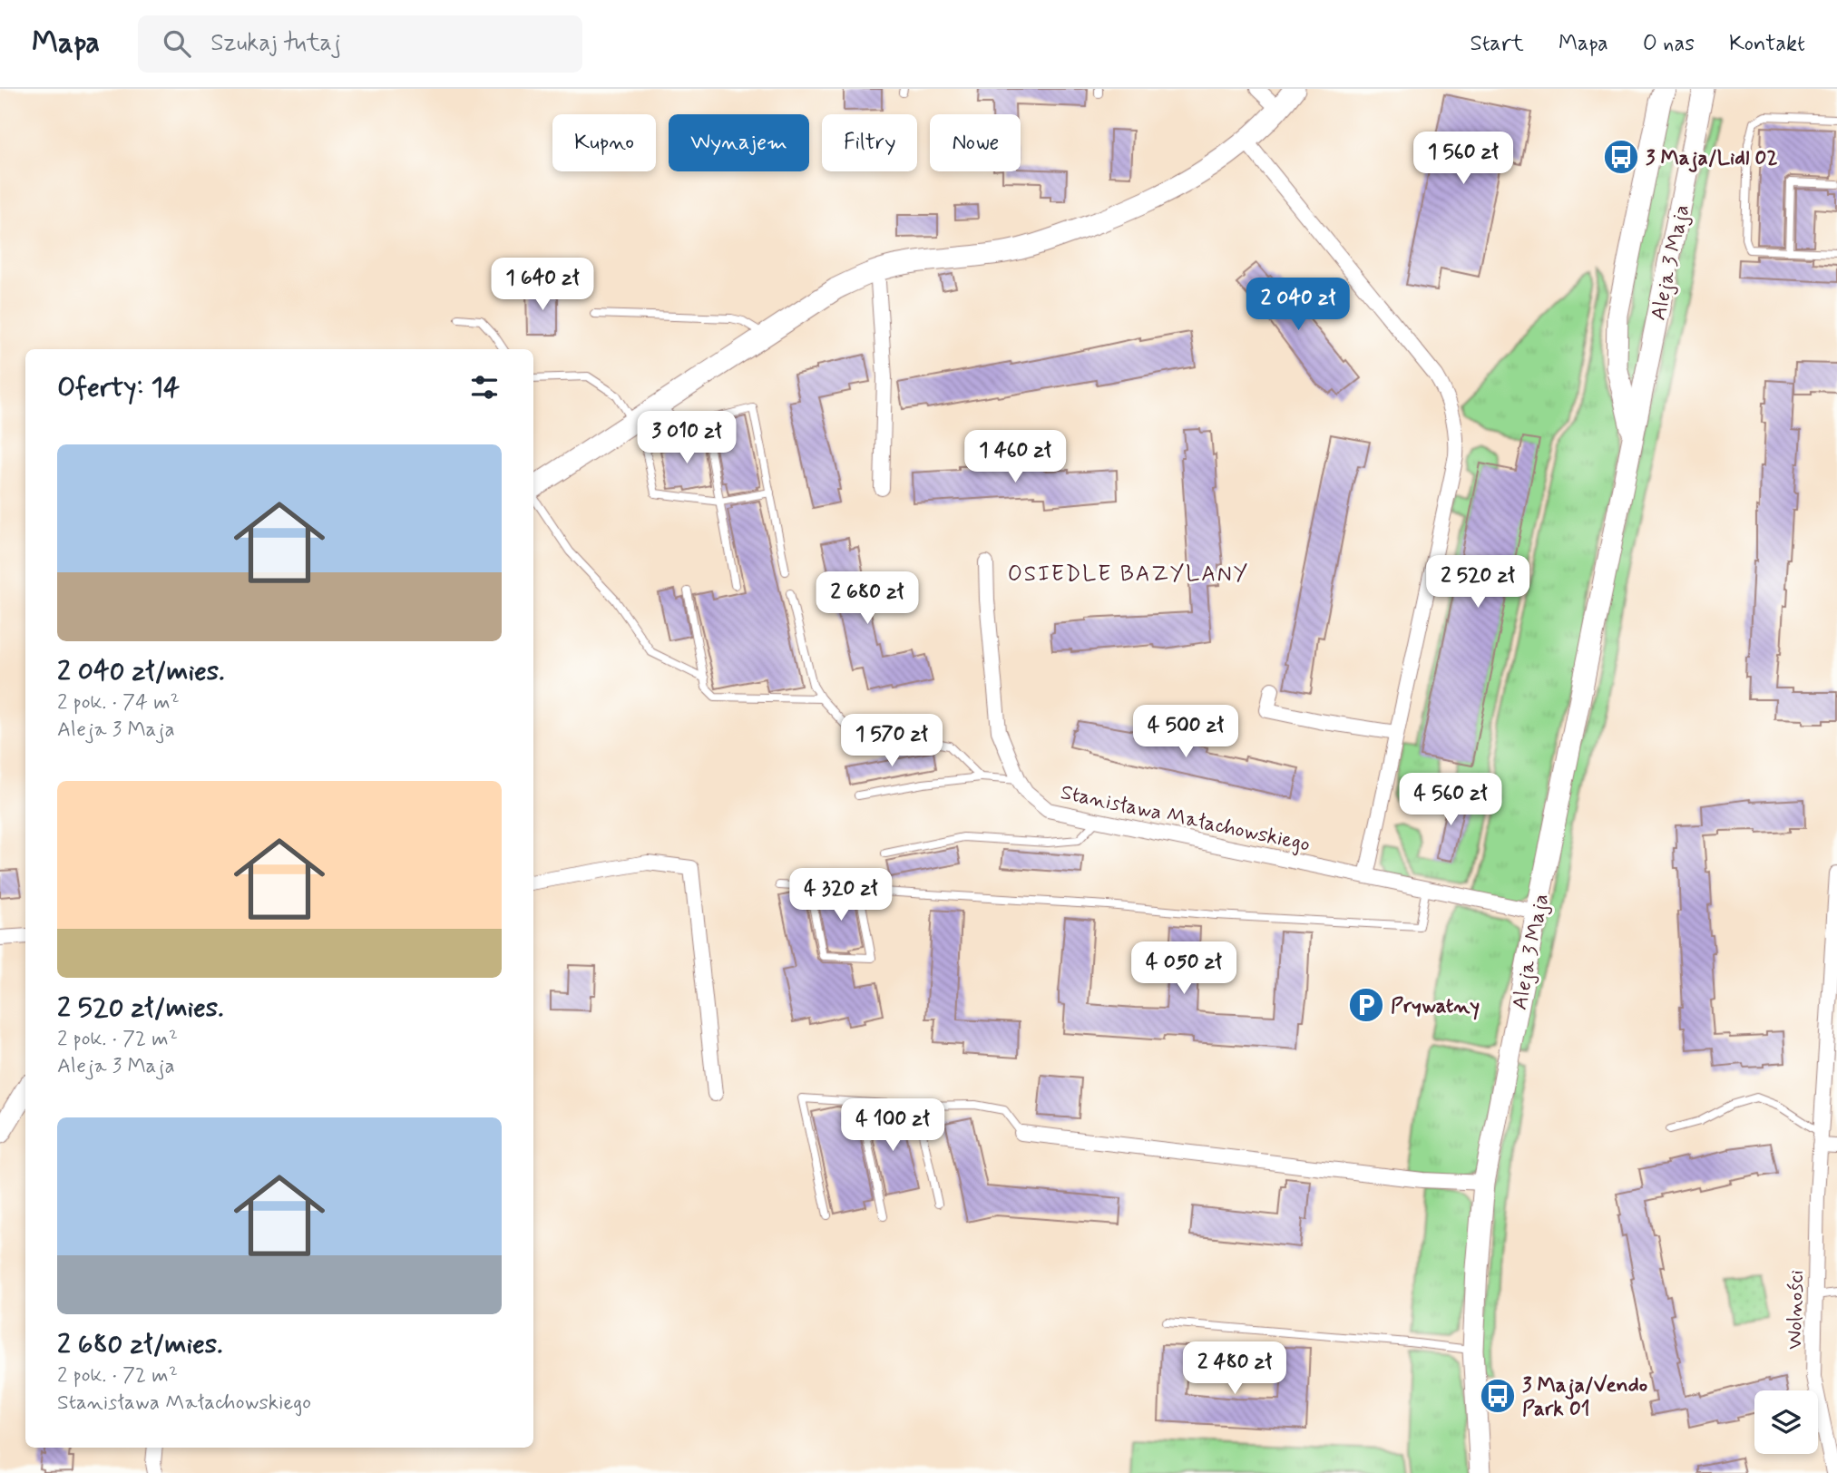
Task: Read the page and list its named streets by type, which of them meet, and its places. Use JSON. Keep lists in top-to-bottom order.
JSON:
{
  "streets": {
    "street": ["Aleja 3 Maja", "Stanisława Małachowskiego", "Wolności"]
  },
  "crossings": [
    ["Aleja 3 Maja", "Stanisława Małachowskiego"]
  ],
  "districts": ["OSIEDLE BAZYLANY"],
  "places": {
    "bus stop": ["3 Maja/Lidl 02", "3 Maja/Vendo Park 01"],
    "parking": ["Prywatny"]
  },
  "page": {
    "header": "Mapa",
    "search": "Szukaj tutaj",
    "nav": [
      "Start",
      "Mapa",
      "O nas",
      "Kontakt"
    ],
    "chip": [
      "Kupno",
      "Wynajem",
      "Filtry",
      "Nowe"
    ],
    "price": [
      "1 560 zł",
      "1 640 zł",
      "2 040 zł",
      "3 010 zł",
      "1 460 zł",
      "2 520 zł",
      "2 680 zł",
      "4 500 zł",
      "1 570 zł",
      "4 560 zł",
      "4 320 zł",
      "4 050 zł",
      "4 100 zł",
      "2 480 zł"
    ],
    "heading": "Oferty: 14",
    "list": [
      {
        "name": "2 040 zł/mies.",
        "note": "2 pok. · 74 m² · Aleja 3 Maja"
      },
      {
        "name": "2 520 zł/mies.",
        "note": "2 pok. · 72 m² · Aleja 3 Maja"
      },
      {
        "name": "2 680 zł/mies.",
        "note": "2 pok. · 72 m² · Stanisława Małachowskiego"
      }
    ]
  }
}
